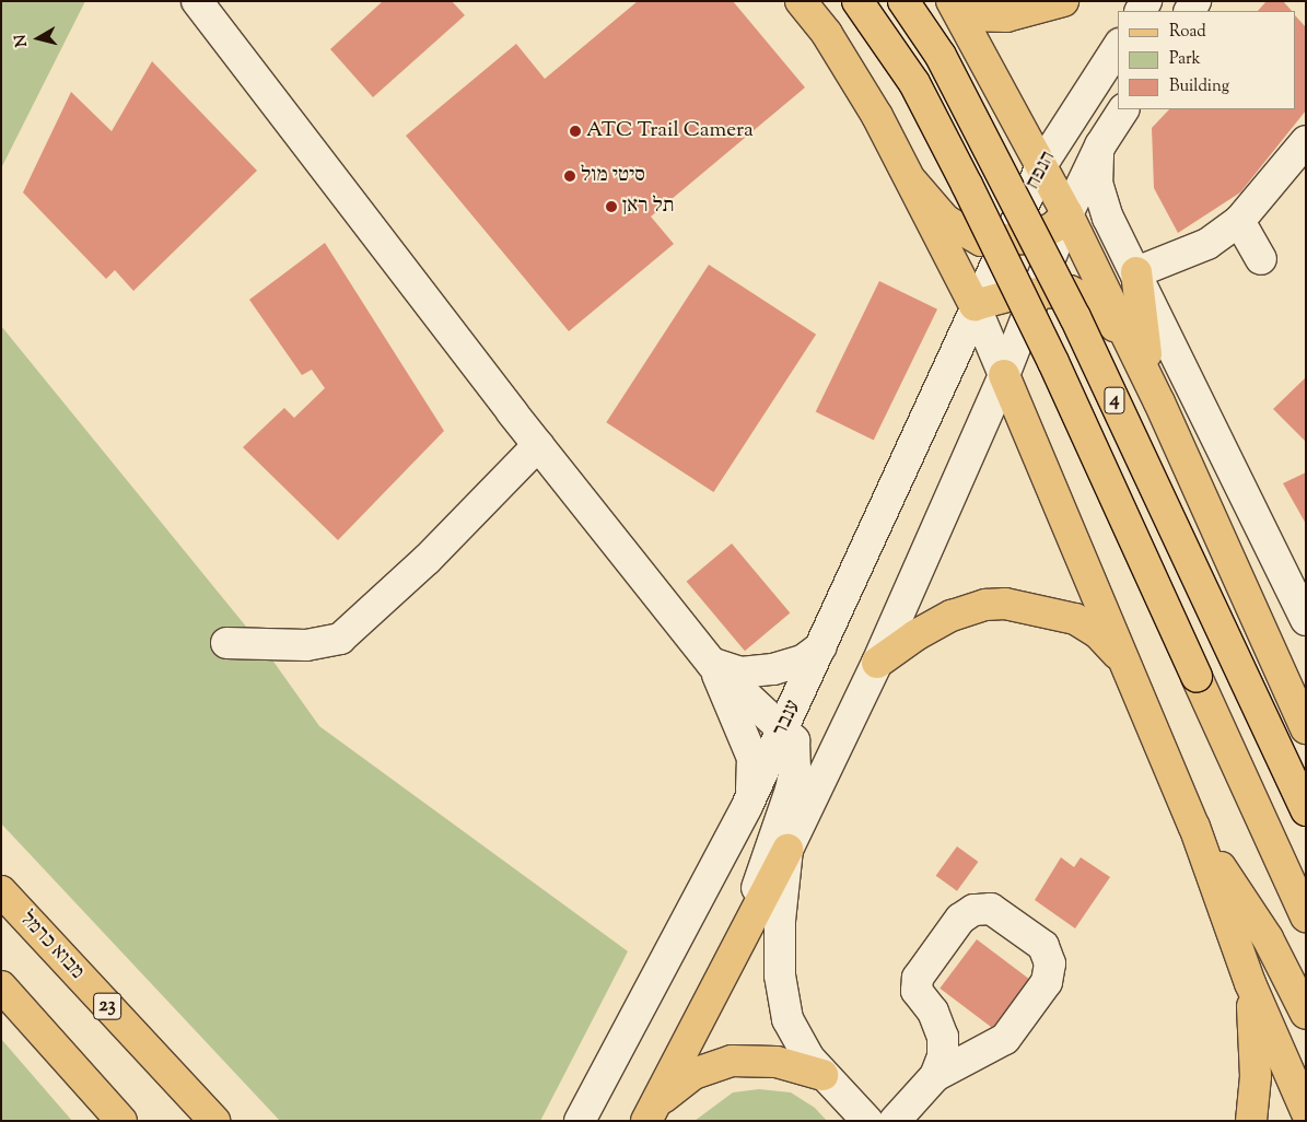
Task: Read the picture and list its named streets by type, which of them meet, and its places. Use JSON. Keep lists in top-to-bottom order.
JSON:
{
  "streets": {
    "main road": ["4", "מבוא כרמל", "23"],
    "street": ["הנפח", "ענבר"]
  },
  "crossings": [
    ["הנפח", "ענבר"]
  ],
  "places": ["ATC Trail Camera", "סיטי מול", "תל ראן"],
  "legend": ["Road", "Park", "Building"],
  "north": "left"
}
